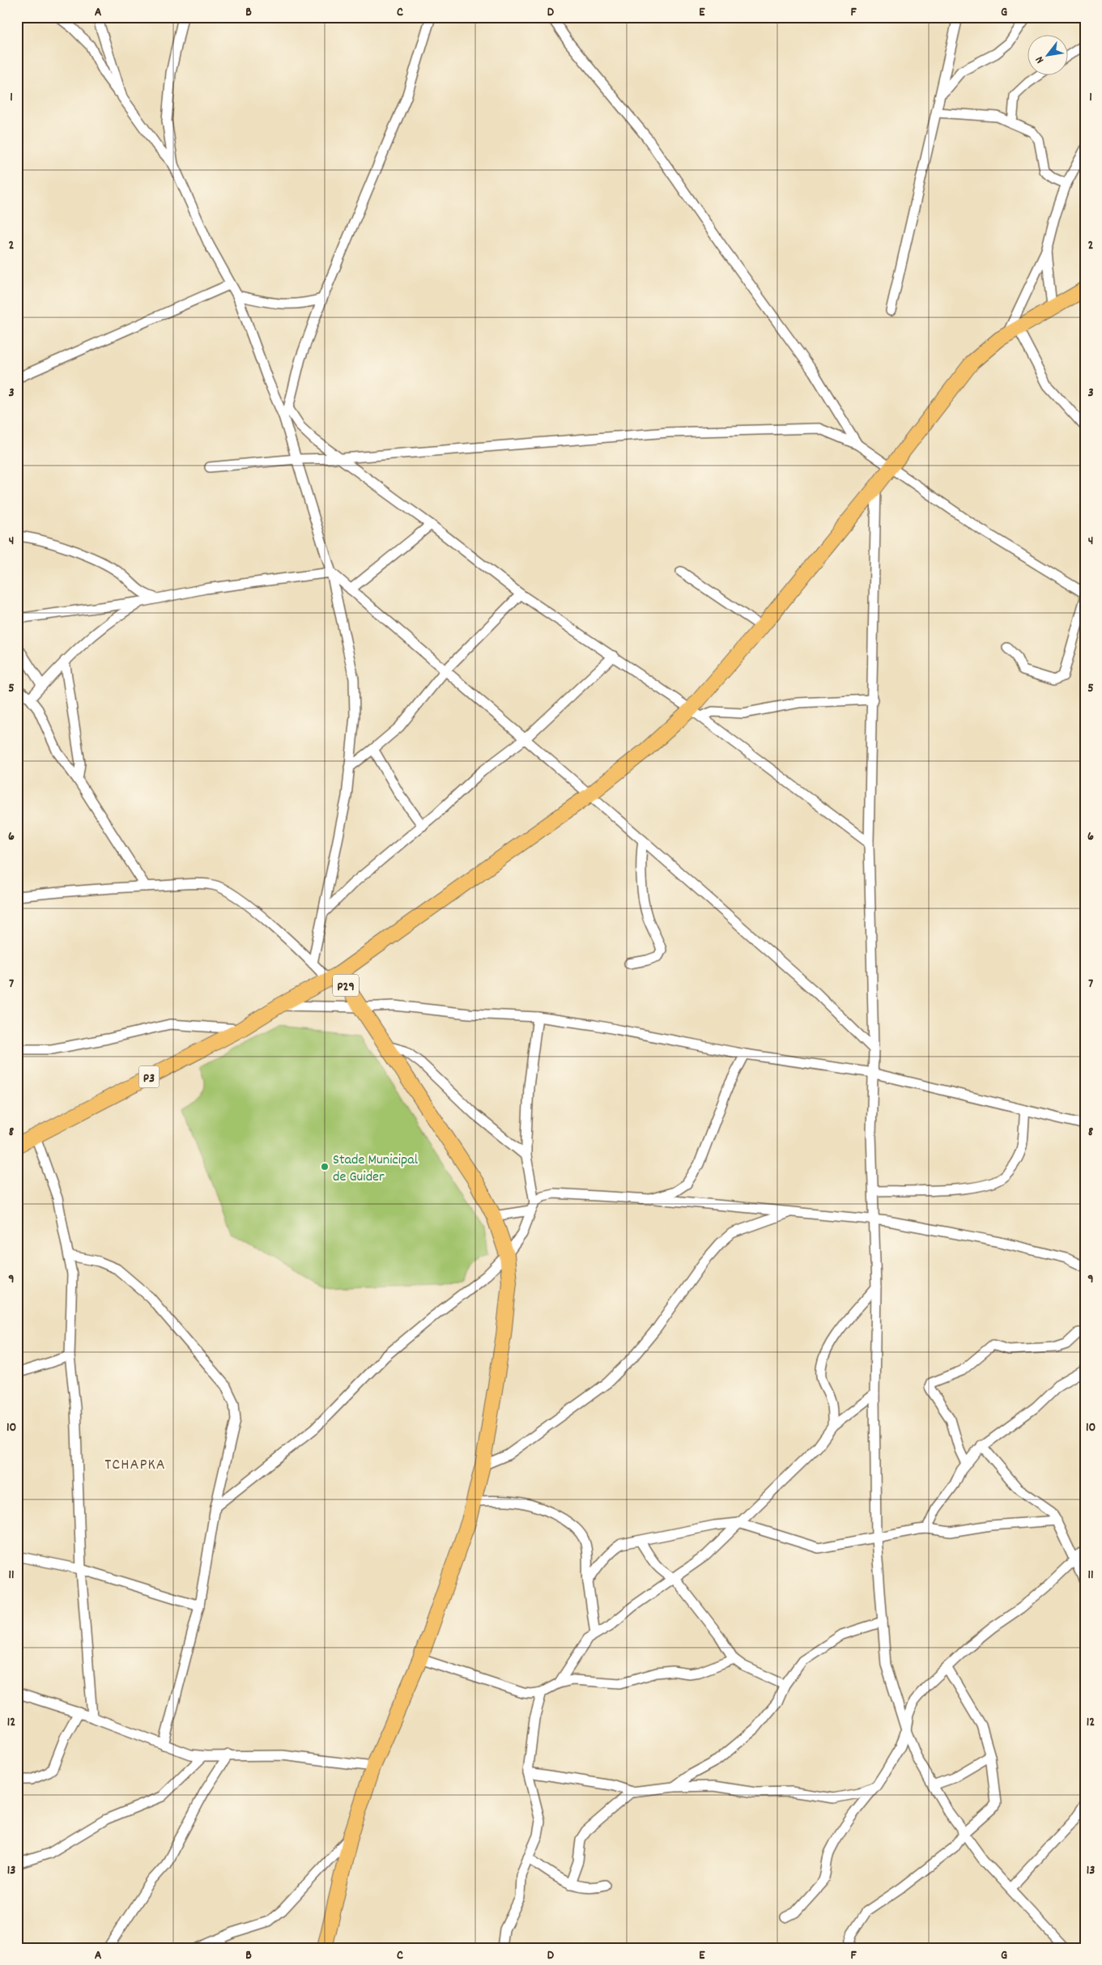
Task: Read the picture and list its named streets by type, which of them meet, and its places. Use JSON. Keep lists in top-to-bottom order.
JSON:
{
  "streets": {
    "main road": ["P29", "P3"]
  },
  "crossings": [
    ["P29", "P3"]
  ],
  "districts": ["TCHAPKA"],
  "places": ["Stade Municipal de Guider"],
  "north": "bottom left",
  "grid": {
    "columns": [
      "A",
      "B",
      "C",
      "D",
      "E",
      "F",
      "G"
    ],
    "rows": [
      "1",
      "2",
      "3",
      "4",
      "5",
      "6",
      "7",
      "8",
      "9",
      "10",
      "11",
      "12",
      "13"
    ]
  }
}
